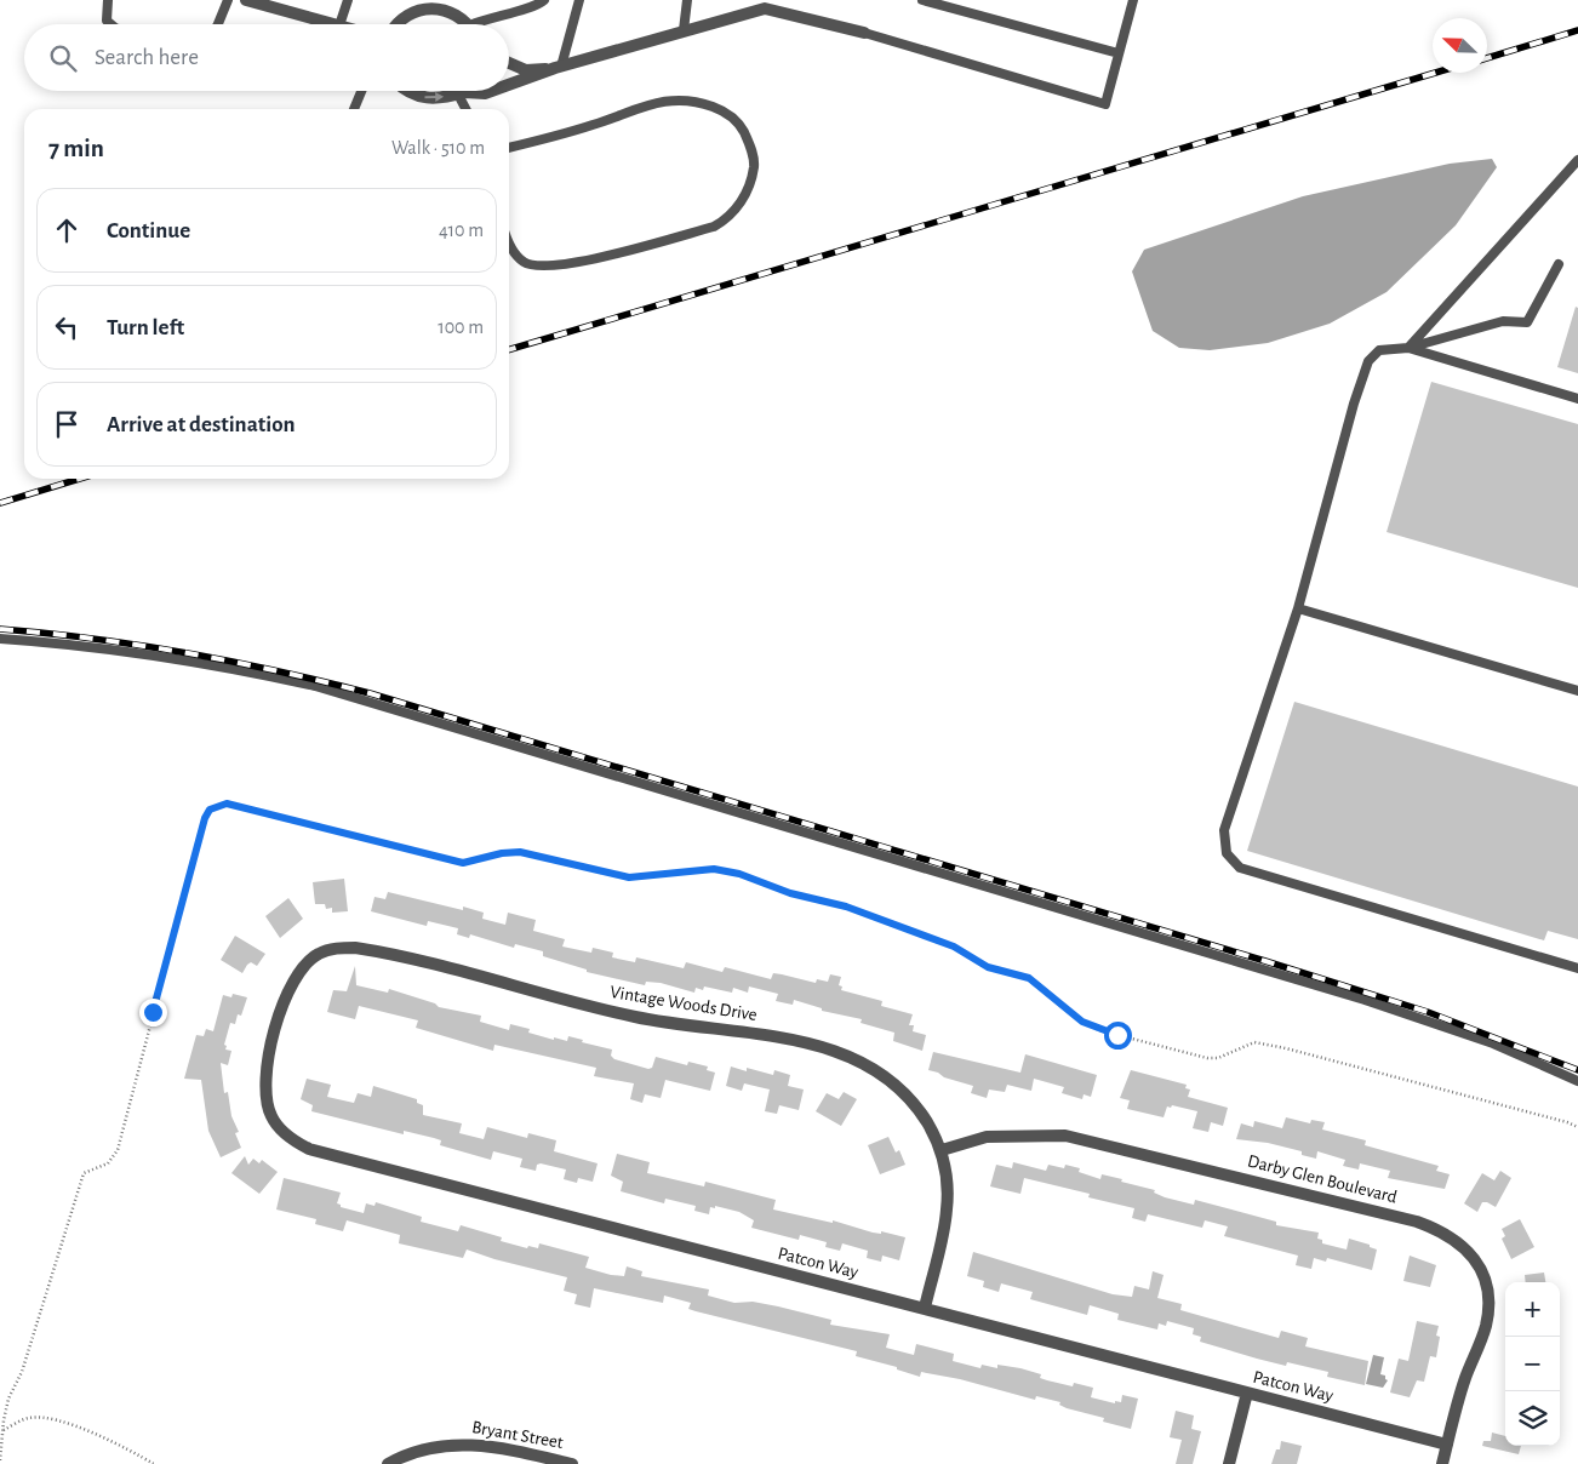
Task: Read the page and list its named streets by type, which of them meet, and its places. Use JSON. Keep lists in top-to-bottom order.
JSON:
{
  "streets": {
    "street": [
      "Vintage Woods Drive",
      "Darby Glen Boulevard",
      "Patcon Way",
      "Bryant Street"
    ]
  },
  "crossings": [
    ["Vintage Woods Drive", "Darby Glen Boulevard"],
    ["Vintage Woods Drive", "Patcon Way"],
    ["Darby Glen Boulevard", "Patcon Way"]
  ],
  "north": "top left",
  "page": {
    "search": "Search here",
    "heading": ["7 min", "Walk · 510 m"],
    "list": [
      ["Continue", "410 m"],
      ["Turn left", "100 m"],
      "Arrive at destination"
    ],
    "map_buttons": ["+", "−"]
  }
}
